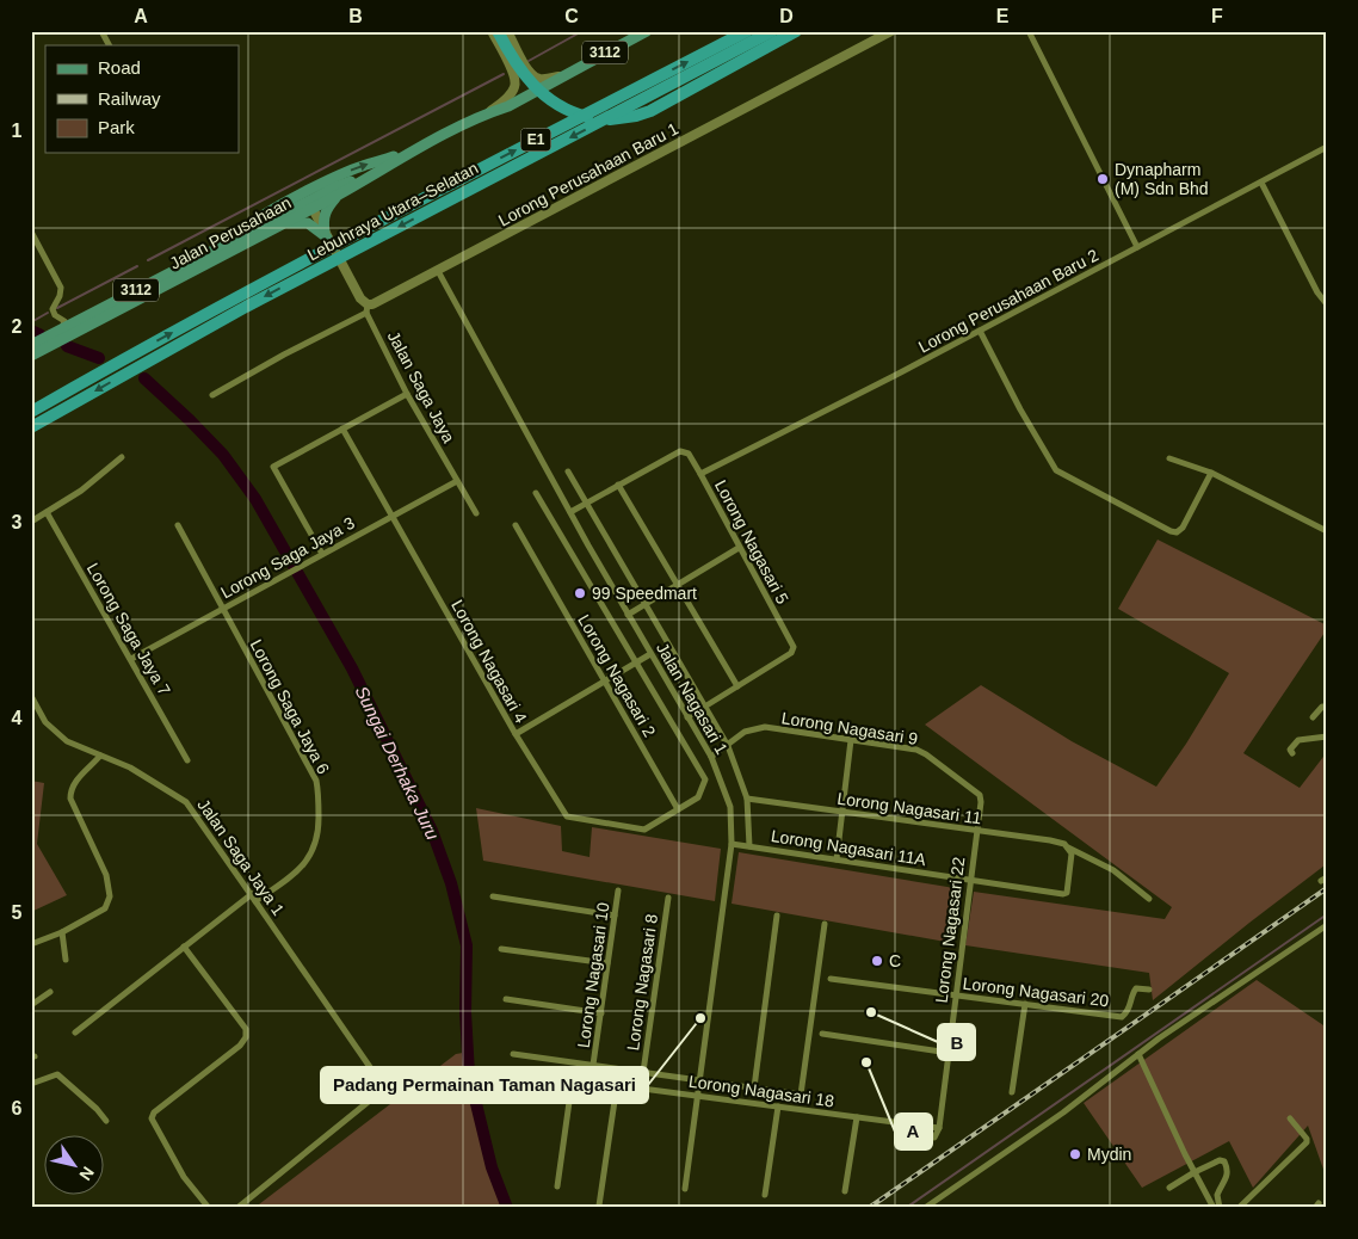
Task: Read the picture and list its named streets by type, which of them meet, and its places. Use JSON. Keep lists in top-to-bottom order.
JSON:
{
  "streets": {
    "highway": ["E1", "Lebuhraya Utara–Selatan"],
    "main road": ["3112", "Jalan Perusahaan"],
    "street": [
      "Lorong Perusahaan Baru 1",
      "Lorong Perusahaan Baru 2",
      "Jalan Saga Jaya",
      "Lorong Nagasari 5",
      "Lorong Saga Jaya 3",
      "Lorong Saga Jaya 7",
      "Lorong Nagasari 4",
      "Lorong Nagasari 2",
      "Jalan Nagasari 1",
      "Lorong Saga Jaya 6",
      "Lorong Nagasari 9",
      "Lorong Nagasari 11",
      "Lorong Nagasari 11A",
      "Jalan Saga Jaya 1",
      "Lorong Nagasari 22",
      "Lorong Nagasari 10",
      "Lorong Nagasari 8",
      "Lorong Nagasari 20",
      "Lorong Nagasari 18"
    ]
  },
  "crossings": [
    ["Lorong Perusahaan Baru 1", "Jalan Saga Jaya"],
    ["Lorong Perusahaan Baru 1", "Jalan Nagasari 1"],
    ["Lorong Perusahaan Baru 2", "Lorong Nagasari 5"],
    ["Jalan Saga Jaya", "Lorong Saga Jaya 3"],
    ["Lorong Saga Jaya 3", "Lorong Saga Jaya 7"],
    ["Lorong Saga Jaya 3", "Lorong Nagasari 4"],
    ["Lorong Saga Jaya 3", "Lorong Saga Jaya 6"],
    ["Lorong Nagasari 4", "Lorong Nagasari 2"],
    ["Jalan Nagasari 1", "Lorong Nagasari 9"],
    ["Jalan Nagasari 1", "Lorong Nagasari 11"],
    ["Jalan Nagasari 1", "Lorong Nagasari 11A"],
    ["Jalan Nagasari 1", "Lorong Nagasari 18"],
    ["Lorong Saga Jaya 6", "Jalan Saga Jaya 1"],
    ["Lorong Nagasari 9", "Lorong Nagasari 22"],
    ["Lorong Nagasari 11", "Lorong Nagasari 11A"],
    ["Lorong Nagasari 11", "Lorong Nagasari 22"],
    ["Lorong Nagasari 11A", "Lorong Nagasari 22"],
    ["Lorong Nagasari 22", "Lorong Nagasari 20"],
    ["Lorong Nagasari 22", "Lorong Nagasari 18"]
  ],
  "water": ["Sungai Derhaka Juru"],
  "places": [
    "Dynapharm (M) Sdn Bhd",
    "99 Speedmart",
    "C",
    "B",
    "Padang Permainan Taman Nagasari",
    "A",
    "Mydin"
  ],
  "legend": ["Road", "Railway", "Park"],
  "north": "bottom right",
  "grid": {
    "columns": [
      "A",
      "B",
      "C",
      "D",
      "E",
      "F"
    ],
    "rows": [
      "1",
      "2",
      "3",
      "4",
      "5",
      "6"
    ]
  }
}
